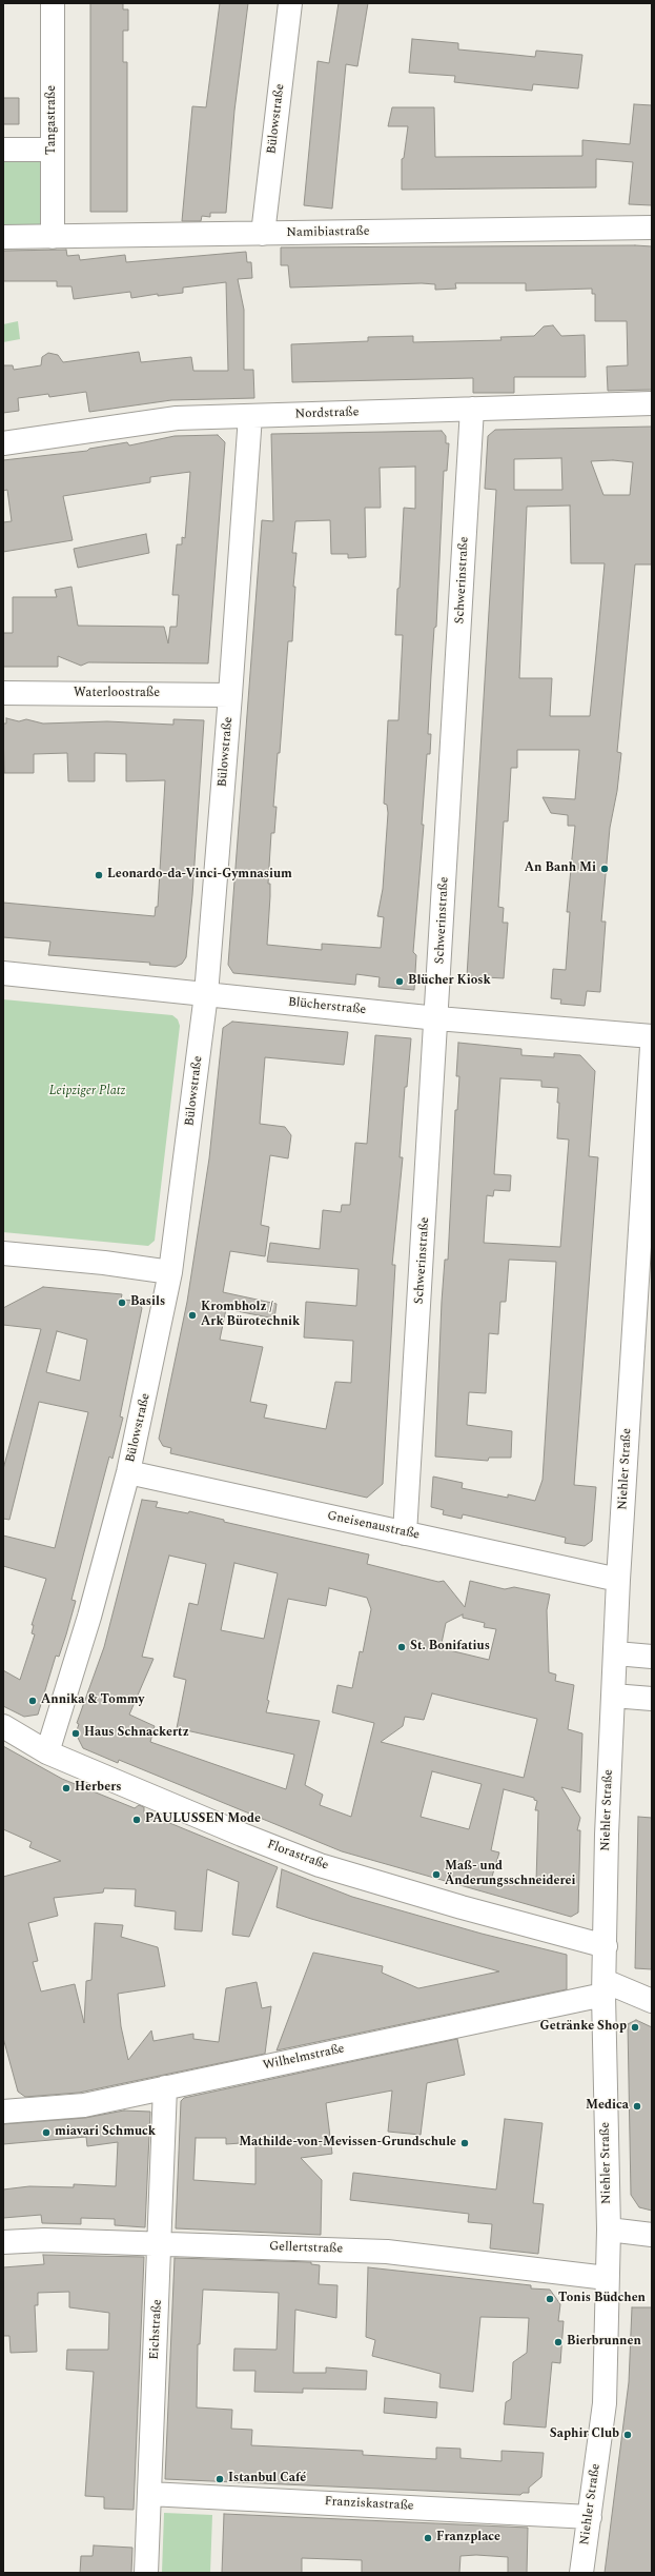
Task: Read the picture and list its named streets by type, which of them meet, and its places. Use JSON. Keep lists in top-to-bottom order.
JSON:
{
  "streets": {
    "street": [
      "Bülowstraße",
      "Tangastraße",
      "Namibiastraße",
      "Nordstraße",
      "Schwerinstraße",
      "Waterloostraße",
      "Blücherstraße",
      "Niehler Straße",
      "Gneisenaustraße",
      "Florastraße",
      "Wilhelmstraße",
      "Gellertstraße",
      "Eichstraße",
      "Franziskastraße"
    ]
  },
  "crossings": [
    ["Bülowstraße", "Namibiastraße"],
    ["Bülowstraße", "Nordstraße"],
    ["Bülowstraße", "Waterloostraße"],
    ["Bülowstraße", "Blücherstraße"],
    ["Bülowstraße", "Gneisenaustraße"],
    ["Bülowstraße", "Florastraße"],
    ["Tangastraße", "Namibiastraße"],
    ["Nordstraße", "Schwerinstraße"],
    ["Schwerinstraße", "Blücherstraße"],
    ["Schwerinstraße", "Gneisenaustraße"],
    ["Niehler Straße", "Gneisenaustraße"],
    ["Niehler Straße", "Florastraße"],
    ["Niehler Straße", "Wilhelmstraße"],
    ["Niehler Straße", "Gellertstraße"],
    ["Niehler Straße", "Franziskastraße"],
    ["Wilhelmstraße", "Eichstraße"],
    ["Gellertstraße", "Eichstraße"],
    ["Eichstraße", "Franziskastraße"]
  ],
  "parks": ["Leipziger Platz"],
  "places": [
    "An Banh Mi",
    "Leonardo-da-Vinci-Gymnasium",
    "Blücher Kiosk",
    "Basils",
    "Krombholz / Ark Bürotechnik",
    "St. Bonifatius",
    "Annika & Tommy",
    "Haus Schnackertz",
    "Herbers",
    "PAULUSSEN Mode",
    "Maß- und Änderungsschneiderei",
    "Getränke Shop",
    "Medica",
    "miavari Schmuck",
    "Mathilde-von-Mevissen-Grundschule",
    "Tonis Büdchen",
    "Bierbrunnen",
    "Saphir Club",
    "Istanbul Café",
    "Franzplace"
  ]
}
